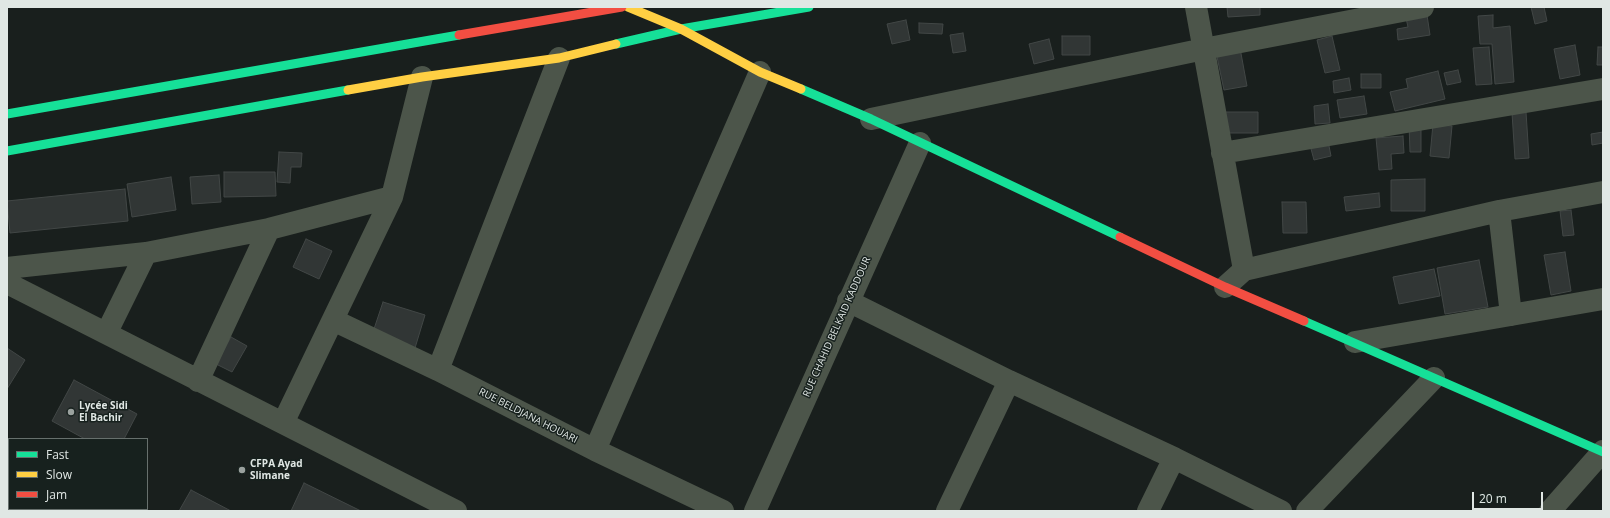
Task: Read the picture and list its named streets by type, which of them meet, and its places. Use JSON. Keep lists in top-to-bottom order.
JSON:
{
  "streets": {
    "street": ["RUE CHAHID BELKAID KADDOUR", "RUE BELDJANA HOUARI"]
  },
  "places": ["Lycée Sidi El Bachir", "CFPA Ayad Slimane"],
  "legend": ["Fast", "Slow", "Jam"],
  "scale_bar": "20 m"
}
